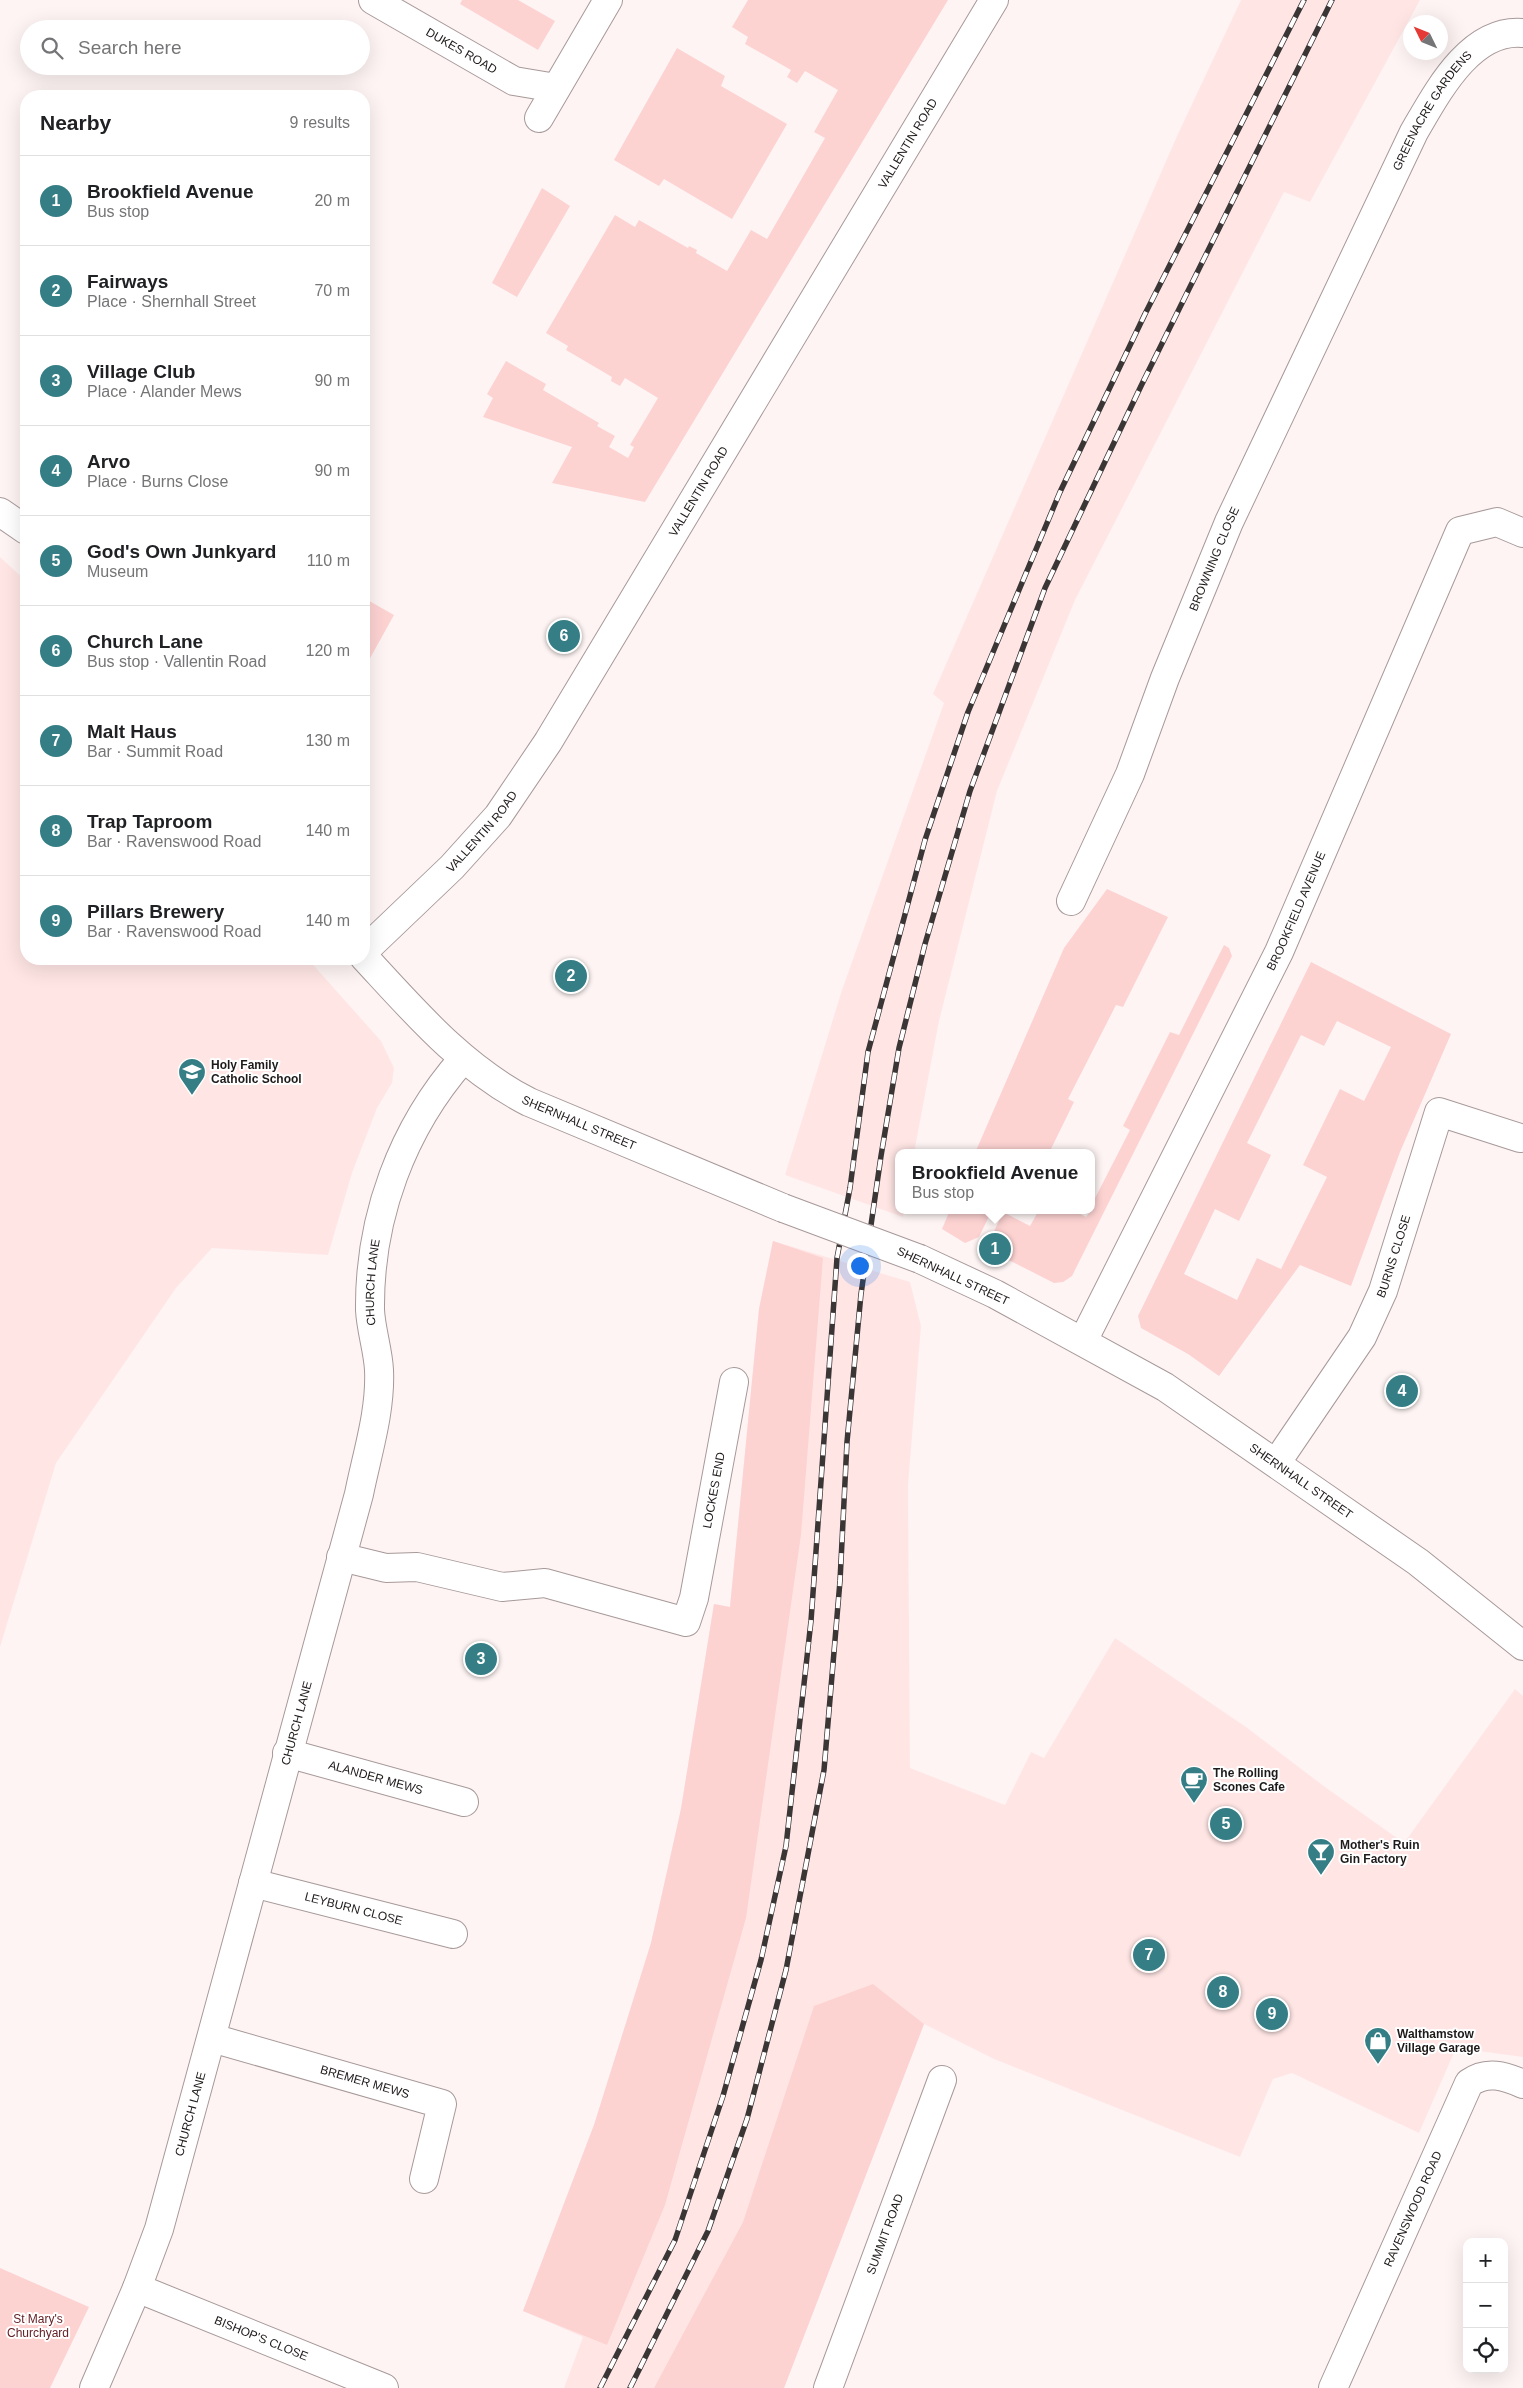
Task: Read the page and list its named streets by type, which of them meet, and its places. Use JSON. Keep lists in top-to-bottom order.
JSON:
{
  "streets": {
    "street": [
      "DUKES ROAD",
      "GREENACRE GARDENS",
      "VALLENTIN ROAD",
      "BROWNING CLOSE",
      "BROOKFIELD AVENUE",
      "SHERNHALL STREET",
      "BURNS CLOSE",
      "CHURCH LANE",
      "LOCKES END",
      "ALANDER MEWS",
      "LEYBURN CLOSE",
      "BREMER MEWS",
      "RAVENSWOOD ROAD",
      "SUMMIT ROAD",
      "BISHOP'S CLOSE"
    ]
  },
  "crossings": [
    ["GREENACRE GARDENS", "BROWNING CLOSE"],
    ["BROOKFIELD AVENUE", "SHERNHALL STREET"],
    ["SHERNHALL STREET", "BURNS CLOSE"],
    ["SHERNHALL STREET", "CHURCH LANE"],
    ["CHURCH LANE", "LOCKES END"],
    ["CHURCH LANE", "ALANDER MEWS"],
    ["CHURCH LANE", "LEYBURN CLOSE"],
    ["CHURCH LANE", "BREMER MEWS"],
    ["CHURCH LANE", "BISHOP'S CLOSE"]
  ],
  "parks": ["St Mary's Churchyard"],
  "places": {
    "school or university": ["Holy Family Catholic School"],
    "cafe": ["The Rolling Scones Cafe"],
    "bar": ["Mother's Ruin Gin Factory"],
    "shop": ["Walthamstow Village Garage"]
  },
  "north": "top left",
  "page": {
    "search": "Search here",
    "heading": ["Nearby", "9 results"],
    "list": [
      {
        "mark": "1",
        "name": "Brookfield Avenue",
        "note": "Bus stop",
        "value": "20 m"
      },
      {
        "mark": "2",
        "name": "Fairways",
        "note": "Place · Shernhall Street",
        "value": "70 m"
      },
      {
        "mark": "3",
        "name": "Village Club",
        "note": "Place · Alander Mews",
        "value": "90 m"
      },
      {
        "mark": "4",
        "name": "Arvo",
        "note": "Place · Burns Close",
        "value": "90 m"
      },
      {
        "mark": "5",
        "name": "God's Own Junkyard",
        "note": "Museum",
        "value": "110 m"
      },
      {
        "mark": "6",
        "name": "Church Lane",
        "note": "Bus stop · Vallentin Road",
        "value": "120 m"
      },
      {
        "mark": "7",
        "name": "Malt Haus",
        "note": "Bar · Summit Road",
        "value": "130 m"
      },
      {
        "mark": "8",
        "name": "Trap Taproom",
        "note": "Bar · Ravenswood Road",
        "value": "140 m"
      },
      {
        "mark": "9",
        "name": "Pillars Brewery",
        "note": "Bar · Ravenswood Road",
        "value": "140 m"
      }
    ],
    "pins": [
      "6",
      "2",
      "1",
      "4",
      "3",
      "5",
      "7",
      "8",
      "9"
    ],
    "popup": ["Brookfield Avenue", "Bus stop"],
    "map_buttons": ["+", "−"]
  }
}
